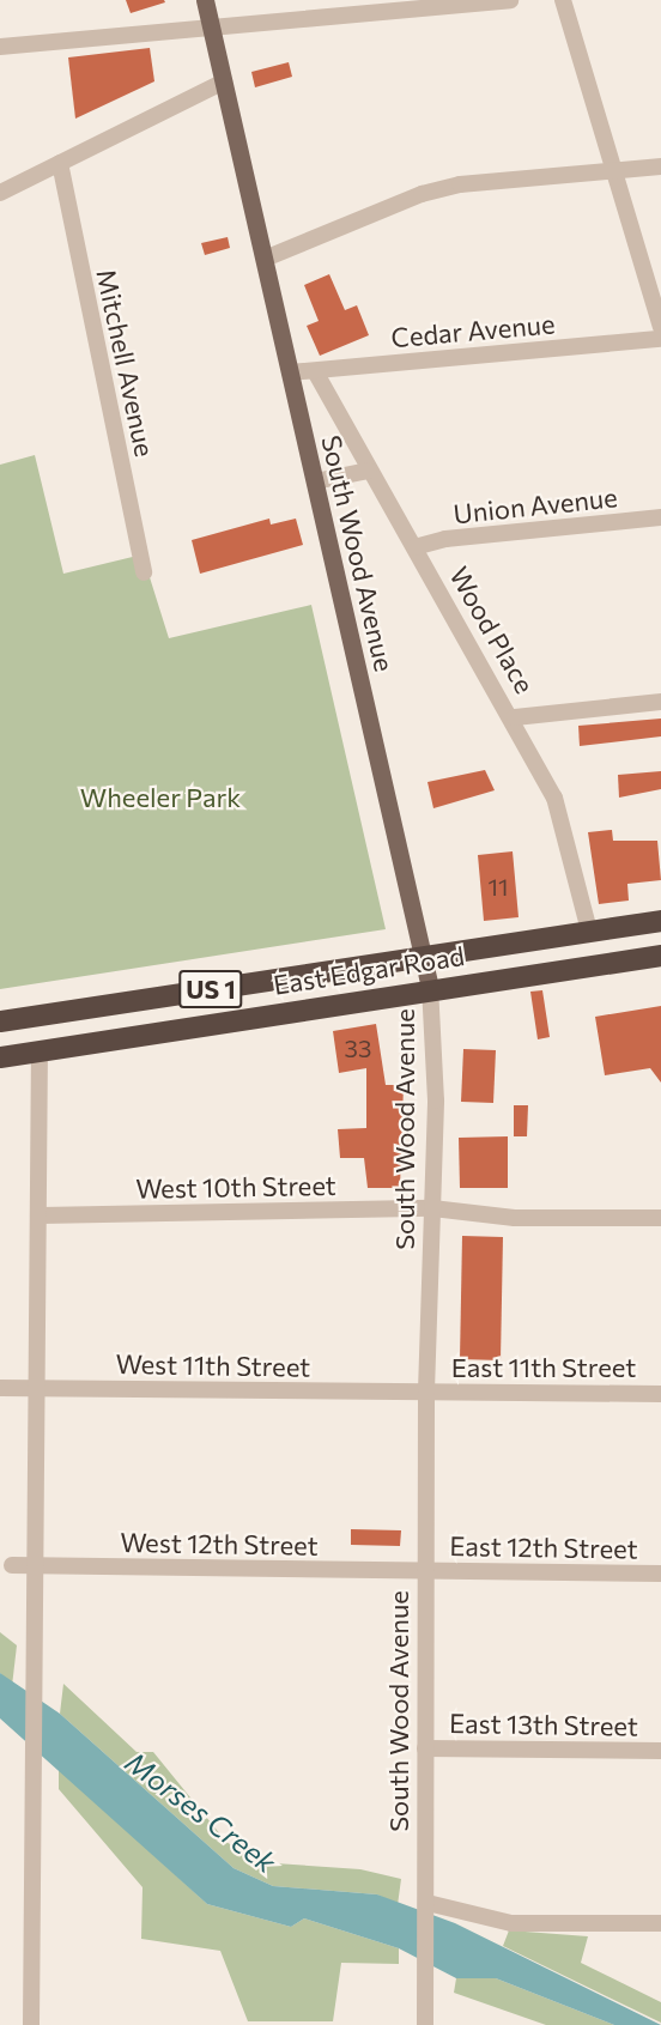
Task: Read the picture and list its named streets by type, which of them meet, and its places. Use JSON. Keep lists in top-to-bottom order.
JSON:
{
  "streets": {
    "highway": ["East Edgar Road", "US 1"],
    "main road": ["South Wood Avenue"],
    "street": [
      "Cedar Avenue",
      "Mitchell Avenue",
      "Union Avenue",
      "Wood Place",
      "West 10th Street",
      "West 11th Street",
      "East 11th Street",
      "West 12th Street",
      "East 12th Street",
      "East 13th Street"
    ]
  },
  "crossings": [
    ["Cedar Avenue", "South Wood Avenue"],
    ["Cedar Avenue", "Wood Place"],
    ["Union Avenue", "Wood Place"],
    ["South Wood Avenue", "East Edgar Road"],
    ["South Wood Avenue", "West 10th Street"],
    ["South Wood Avenue", "West 11th Street"],
    ["South Wood Avenue", "East 11th Street"],
    ["South Wood Avenue", "West 12th Street"],
    ["South Wood Avenue", "East 12th Street"],
    ["South Wood Avenue", "East 13th Street"],
    ["Wood Place", "East Edgar Road"],
    ["West 11th Street", "East 11th Street"],
    ["West 12th Street", "East 12th Street"]
  ],
  "water": ["Morses Creek"],
  "parks": ["Wheeler Park"],
  "house_numbers": ["11", "33"]
}
